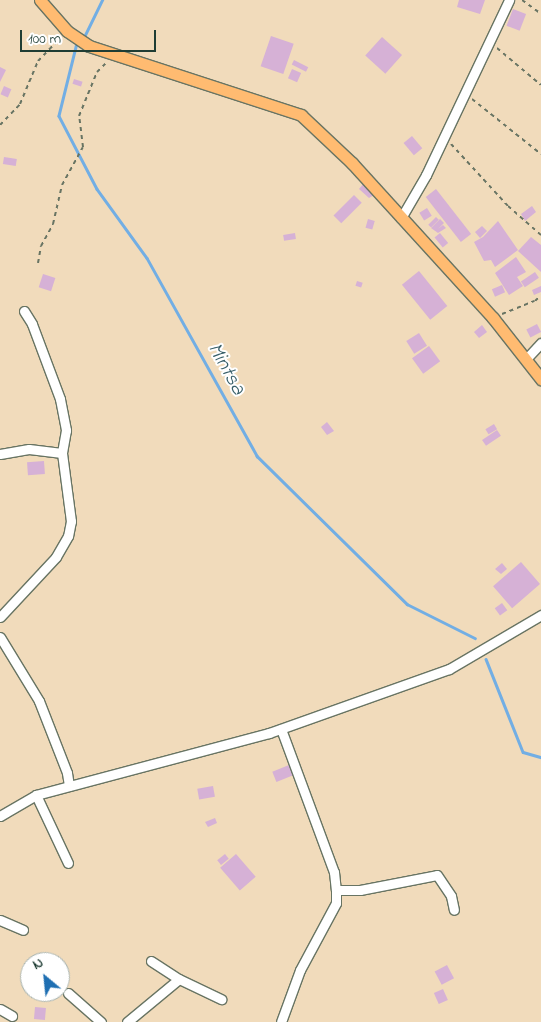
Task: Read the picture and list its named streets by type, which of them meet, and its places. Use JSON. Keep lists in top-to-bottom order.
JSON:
{
  "water": ["Mintsa"],
  "scale_bar": "100 m",
  "north": "top left"
}
